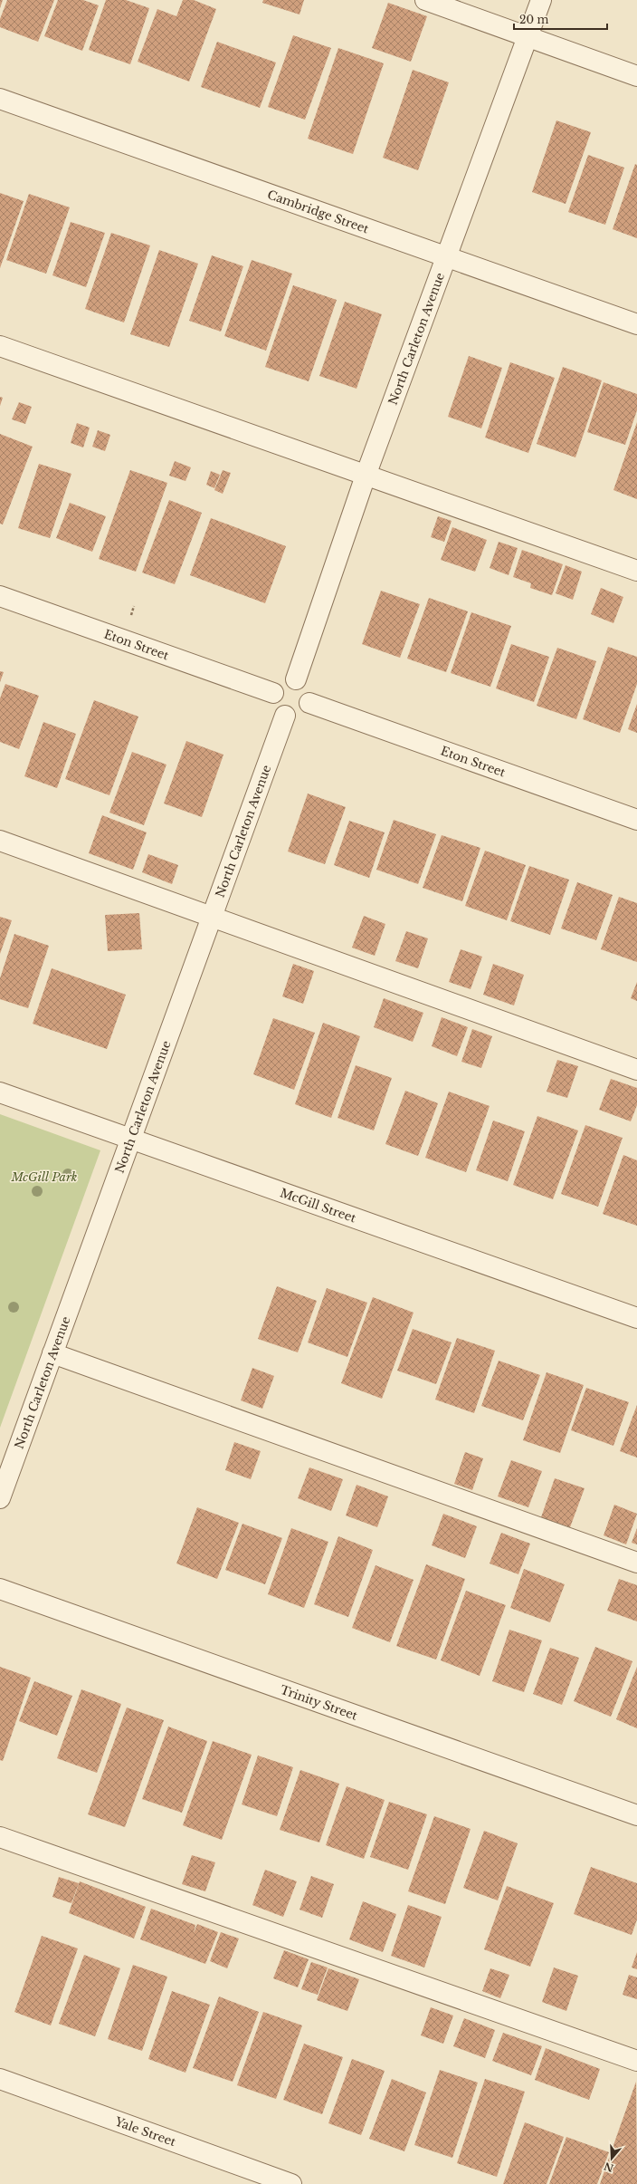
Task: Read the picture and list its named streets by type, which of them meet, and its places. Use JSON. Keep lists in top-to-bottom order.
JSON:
{
  "streets": {
    "street": [
      "Cambridge Street",
      "North Carleton Avenue",
      "Eton Street",
      "McGill Street",
      "Trinity Street",
      "Yale Street"
    ]
  },
  "crossings": [
    ["Cambridge Street", "North Carleton Avenue"],
    ["North Carleton Avenue", "Eton Street"],
    ["North Carleton Avenue", "McGill Street"]
  ],
  "parks": ["McGill Park"],
  "scale_bar": "20 m",
  "north": "bottom"
}
